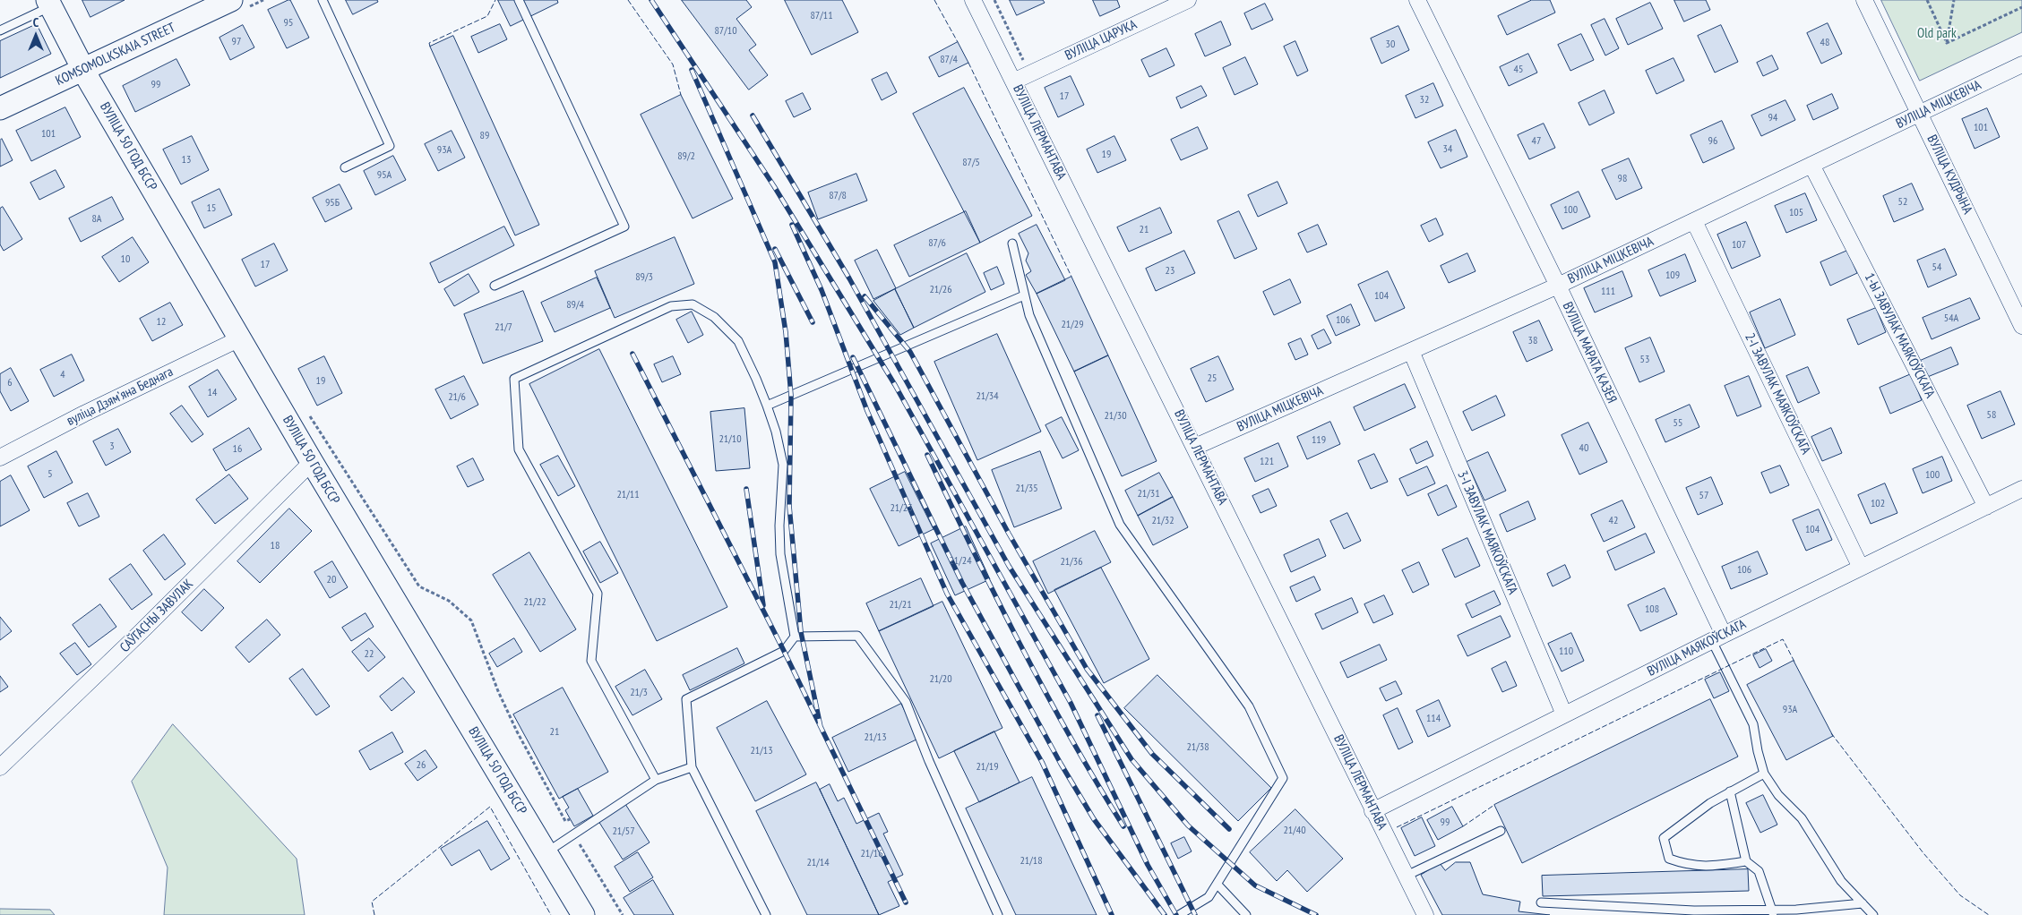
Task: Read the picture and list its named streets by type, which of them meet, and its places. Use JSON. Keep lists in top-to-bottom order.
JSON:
{
  "streets": {
    "main road": ["KOMSOMOLKSKAIA STREET", "ВУЛІЦА 50 ГОД БССР"],
    "street": [
      "ВУЛІЦА ЦАРУКА",
      "ВУЛІЦА МІЦКЕВІЧА",
      "ВУЛІЦА ЛЕРМАНТАВА",
      "ВУЛІЦА КУДРЫНА",
      "1-Ы ЗАВУЛАК МАЯКОЎСКАГА",
      "ВУЛІЦА МАРАТА КАЗЕЯ",
      "2-І ЗАВУЛАК МАЯКОЎСКАГА",
      "вуліца Дзямʼяна Беднага",
      "3-І ЗАВУЛАК МАЯКОЎСКАГА",
      "САЎГАСНЫ ЗАВУЛАК",
      "ВУЛІЦА МАЯКОЎСКАГА"
    ]
  },
  "crossings": [
    ["ВУЛІЦА ЦАРУКА", "ВУЛІЦА ЛЕРМАНТАВА"],
    ["KOMSOMOLKSKAIA STREET", "ВУЛІЦА 50 ГОД БССР"],
    ["ВУЛІЦА МІЦКЕВІЧА", "ВУЛІЦА ЛЕРМАНТАВА"],
    ["ВУЛІЦА МІЦКЕВІЧА", "ВУЛІЦА КУДРЫНА"],
    ["ВУЛІЦА МІЦКЕВІЧА", "1-Ы ЗАВУЛАК МАЯКОЎСКАГА"],
    ["ВУЛІЦА МІЦКЕВІЧА", "ВУЛІЦА МАРАТА КАЗЕЯ"],
    ["ВУЛІЦА МІЦКЕВІЧА", "2-І ЗАВУЛАК МАЯКОЎСКАГА"],
    ["ВУЛІЦА МІЦКЕВІЧА", "3-І ЗАВУЛАК МАЯКОЎСКАГА"],
    ["ВУЛІЦА ЛЕРМАНТАВА", "ВУЛІЦА МАЯКОЎСКАГА"],
    ["ВУЛІЦА 50 ГОД БССР", "вуліца Дзямʼяна Беднага"],
    ["ВУЛІЦА 50 ГОД БССР", "САЎГАСНЫ ЗАВУЛАК"],
    ["1-Ы ЗАВУЛАК МАЯКОЎСКАГА", "ВУЛІЦА МАЯКОЎСКАГА"],
    ["ВУЛІЦА МАРАТА КАЗЕЯ", "ВУЛІЦА МАЯКОЎСКАГА"],
    ["2-І ЗАВУЛАК МАЯКОЎСКАГА", "ВУЛІЦА МАЯКОЎСКАГА"],
    ["3-І ЗАВУЛАК МАЯКОЎСКАГА", "ВУЛІЦА МАЯКОЎСКАГА"]
  ],
  "parks": ["Old park"],
  "house_numbers": [
    "87/11",
    "95",
    "87/10",
    "97",
    "48",
    "30",
    "87/4",
    "45",
    "99",
    "17",
    "32",
    "94",
    "101",
    "101",
    "89",
    "47",
    "96",
    "34",
    "93А",
    "19",
    "89/2",
    "13",
    "87/5",
    "95А",
    "98",
    "87/8",
    "52",
    "95Б",
    "15",
    "100",
    "105",
    "8А",
    "21",
    "87/6",
    "107",
    "10",
    "17",
    "54",
    "23",
    "109",
    "89/3",
    "21/26",
    "111",
    "104",
    "89/4",
    "54А",
    "106",
    "12",
    "21/29",
    "21/7",
    "38",
    "53",
    "4",
    "25",
    "19",
    "6",
    "14",
    "21/34",
    "21/6",
    "58",
    "21/30",
    "55",
    "21/10",
    "119",
    "3",
    "40",
    "16",
    "121",
    "5",
    "100",
    "21/35",
    "21/31",
    "21/11",
    "57",
    "102",
    "21/23",
    "21/32",
    "42",
    "104",
    "18",
    "21/24",
    "21/36",
    "106",
    "20",
    "21/22",
    "21/21",
    "108",
    "110",
    "22",
    "21/20",
    "21/3",
    "93А",
    "114",
    "21",
    "21/13",
    "21/38",
    "21/13",
    "26",
    "21/19",
    "99",
    "21/40",
    "21/57",
    "21/16",
    "21/18",
    "21/14"
  ],
  "north": "top"
}
